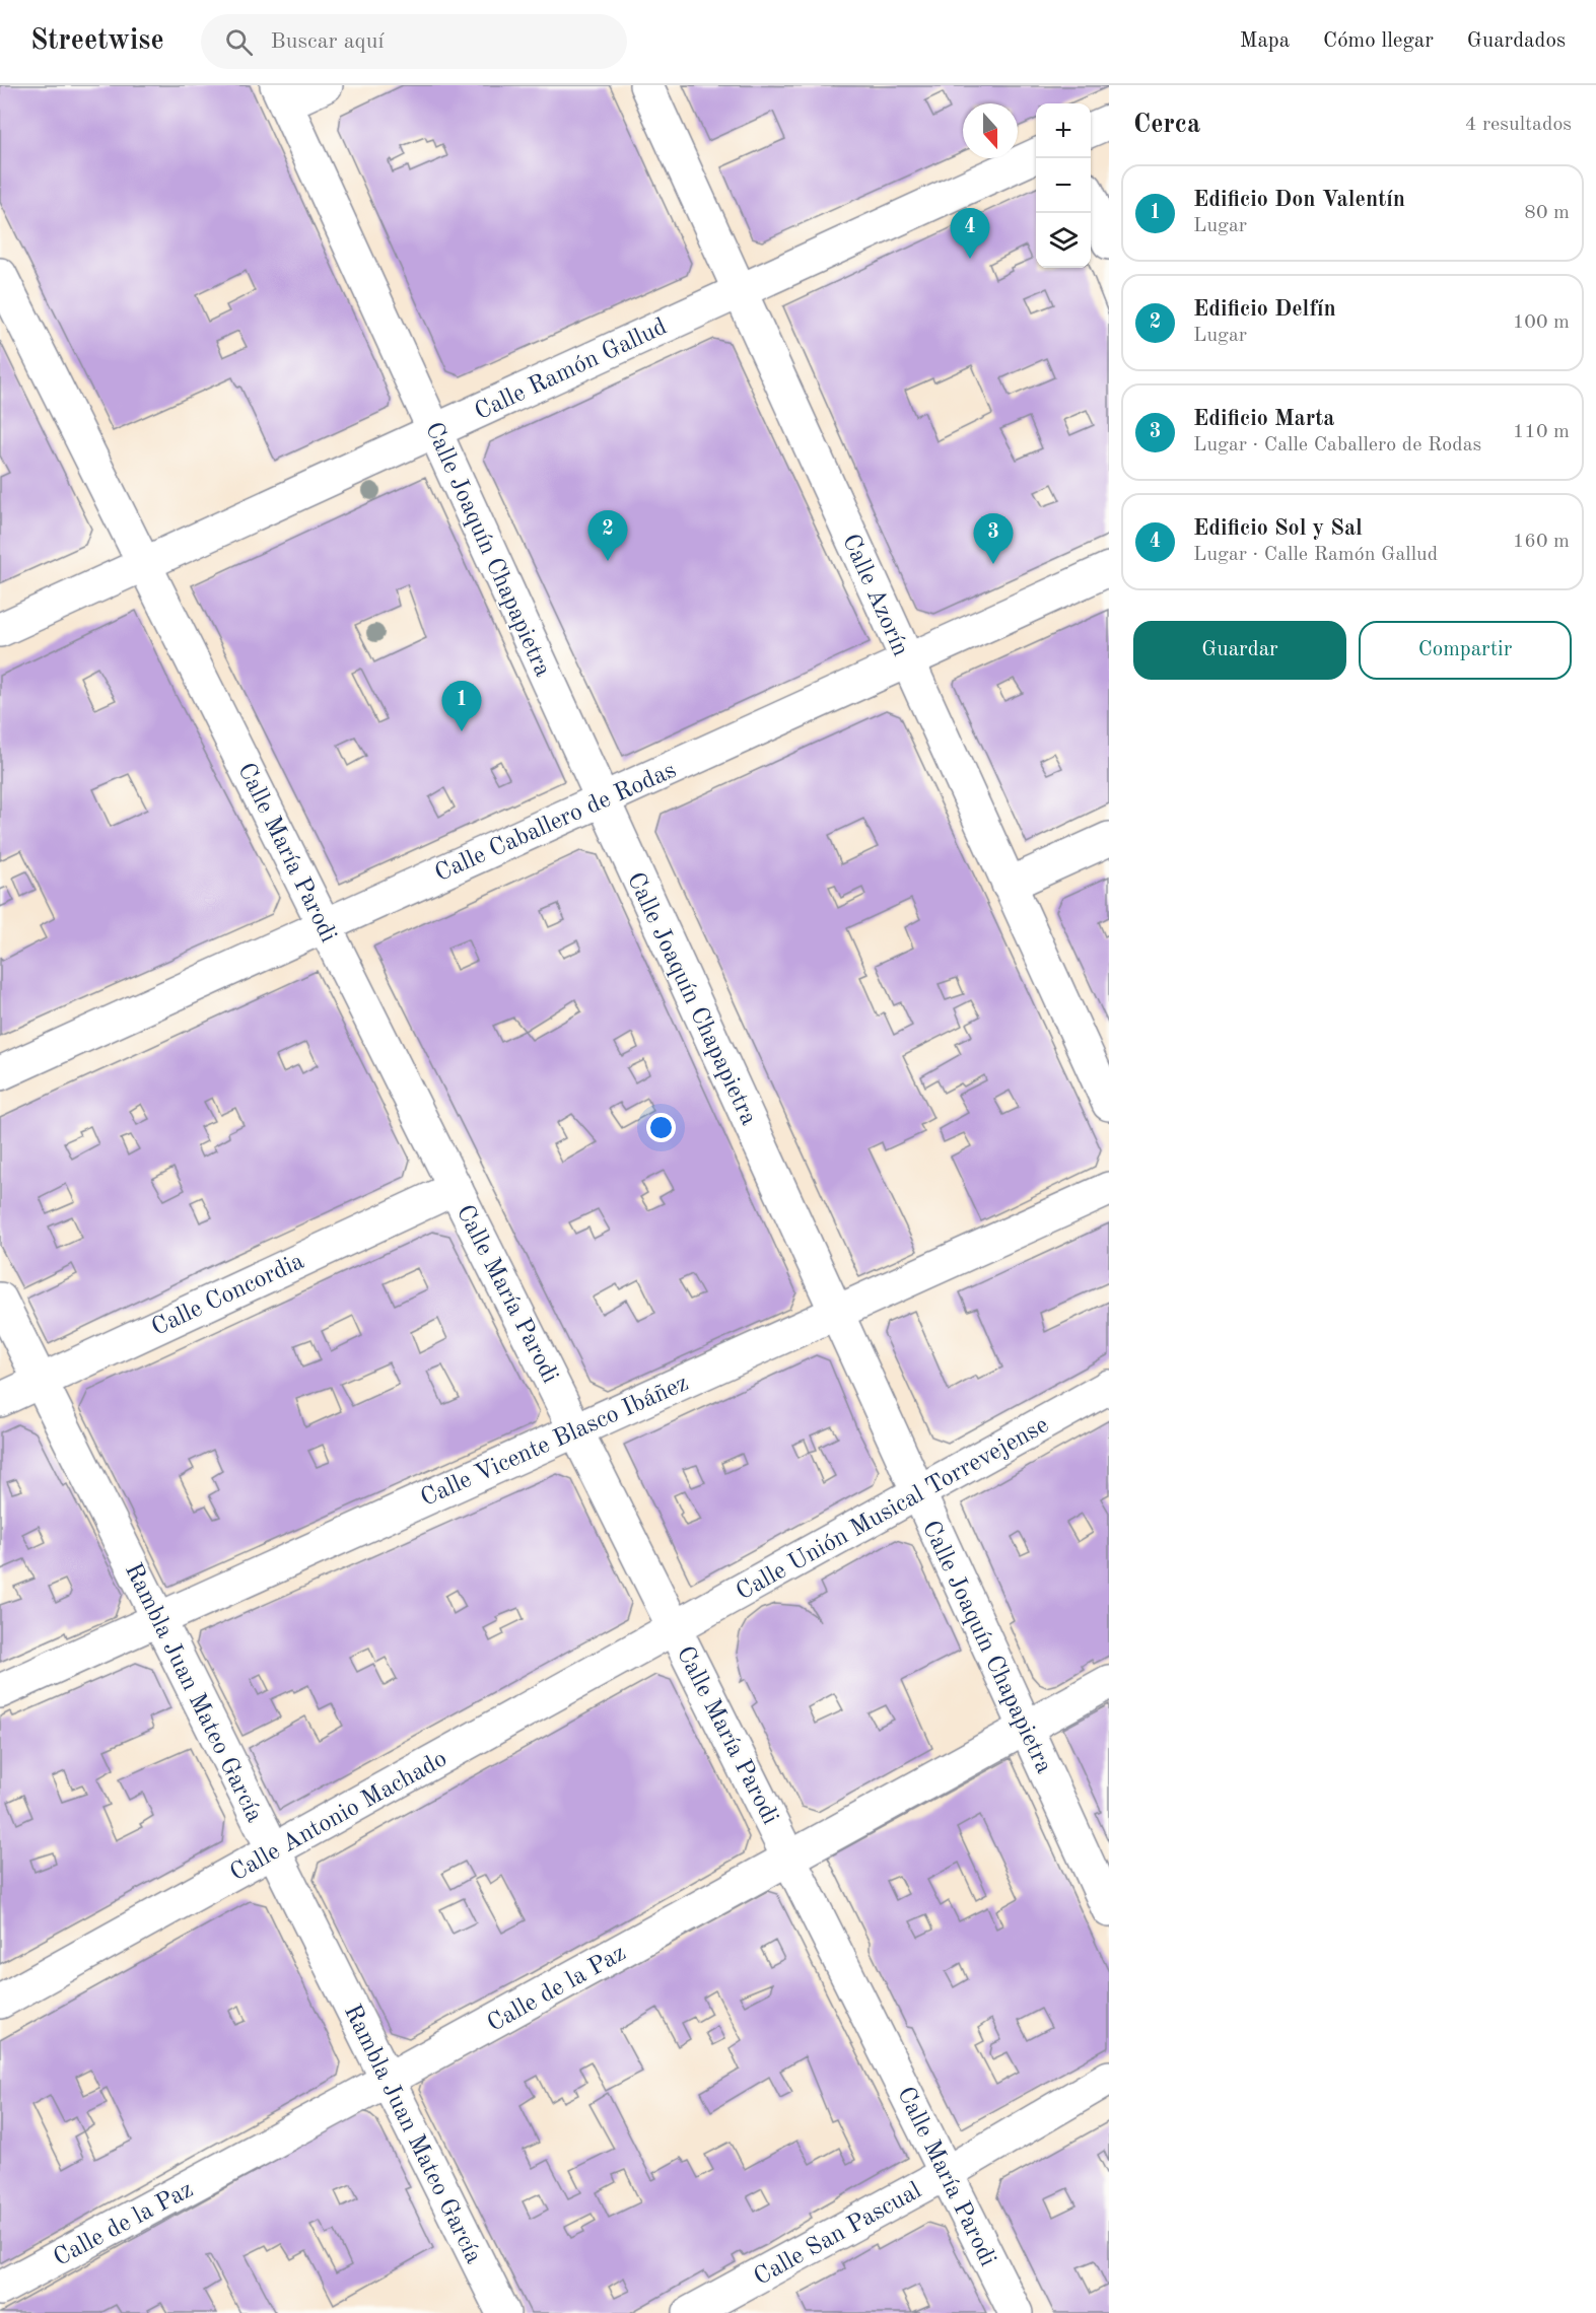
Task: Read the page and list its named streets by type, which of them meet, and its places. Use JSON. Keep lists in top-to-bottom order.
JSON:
{
  "streets": {
    "street": [
      "Calle Ramón Gallud",
      "Calle Joaquín Chapapietra",
      "Calle Azorín",
      "Calle Caballero de Rodas",
      "Calle María Parodi",
      "Calle Concordia",
      "Calle Vicente Blasco Ibáñez",
      "Calle Unión Musical Torrevejense",
      "Rambla Juan Mateo García",
      "Calle Antonio Machado",
      "Calle de la Paz",
      "Calle San Pascual"
    ]
  },
  "crossings": [
    ["Calle Ramón Gallud", "Calle Joaquín Chapapietra"],
    ["Calle Ramón Gallud", "Calle Azorín"],
    ["Calle Ramón Gallud", "Calle María Parodi"],
    ["Calle Joaquín Chapapietra", "Calle Caballero de Rodas"],
    ["Calle Joaquín Chapapietra", "Calle Vicente Blasco Ibáñez"],
    ["Calle Joaquín Chapapietra", "Calle Unión Musical Torrevejense"],
    ["Calle Joaquín Chapapietra", "Calle de la Paz"],
    ["Calle Azorín", "Calle Caballero de Rodas"],
    ["Calle Caballero de Rodas", "Calle María Parodi"],
    ["Calle María Parodi", "Calle Concordia"],
    ["Calle María Parodi", "Calle Vicente Blasco Ibáñez"],
    ["Calle María Parodi", "Calle Unión Musical Torrevejense"],
    ["Calle María Parodi", "Calle Antonio Machado"],
    ["Calle María Parodi", "Calle de la Paz"],
    ["Calle María Parodi", "Calle San Pascual"],
    ["Calle Concordia", "Rambla Juan Mateo García"],
    ["Calle Vicente Blasco Ibáñez", "Rambla Juan Mateo García"],
    ["Calle Unión Musical Torrevejense", "Calle Antonio Machado"],
    ["Rambla Juan Mateo García", "Calle Antonio Machado"],
    ["Rambla Juan Mateo García", "Calle de la Paz"]
  ],
  "north": "bottom",
  "page": {
    "header": "Streetwise",
    "search": "Buscar aquí",
    "nav": ["Mapa", "Cómo llegar", "Guardados"],
    "heading": ["Cerca", "4 resultados"],
    "map_buttons": ["+", "−"],
    "list": [
      {
        "mark": "1",
        "name": "Edificio Don Valentín",
        "note": "Lugar",
        "value": "80 m"
      },
      {
        "mark": "2",
        "name": "Edificio Delfín",
        "note": "Lugar",
        "value": "100 m"
      },
      {
        "mark": "3",
        "name": "Edificio Marta",
        "note": "Lugar · Calle Caballero de Rodas",
        "value": "110 m"
      },
      {
        "mark": "4",
        "name": "Edificio Sol y Sal",
        "note": "Lugar · Calle Ramón Gallud",
        "value": "160 m"
      }
    ],
    "pins": [
      "4",
      "2",
      "3",
      "1"
    ],
    "buttons": ["Guardar", "Compartir"]
  }
}
